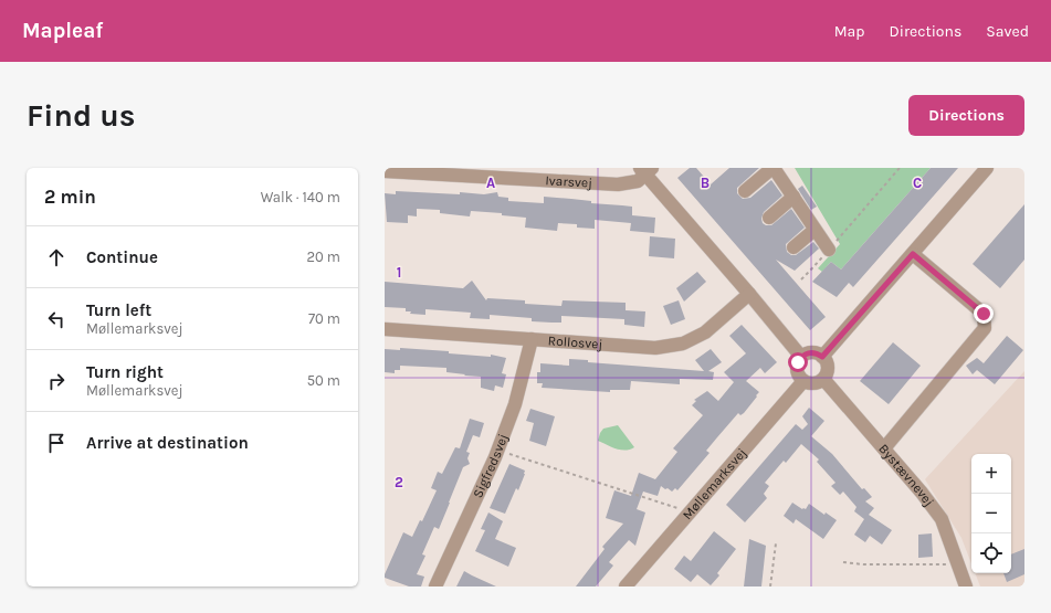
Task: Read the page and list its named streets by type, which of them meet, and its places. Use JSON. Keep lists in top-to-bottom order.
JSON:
{
  "streets": {
    "street": [
      "Ivarsvej",
      "Rollosvej",
      "Sigfredsvej",
      "Bystævnevej",
      "Møllemarksvej"
    ]
  },
  "crossings": [
    ["Rollosvej", "Sigfredsvej"],
    ["Bystævnevej", "Møllemarksvej"]
  ],
  "page": {
    "header": "Mapleaf",
    "nav": ["Map", "Directions", "Saved"],
    "buttons": "Directions",
    "title": "Find us",
    "heading": ["2 min", "Walk · 140 m"],
    "list": [
      ["Continue", "20 m"],
      ["Turn left", "Møllemarksvej", "70 m"],
      ["Turn right", "Møllemarksvej", "50 m"],
      "Arrive at destination"
    ],
    "map_buttons": ["+", "−"]
  },
  "grid": {
    "columns": ["A", "B", "C"],
    "rows": ["1", "2"]
  }
}
